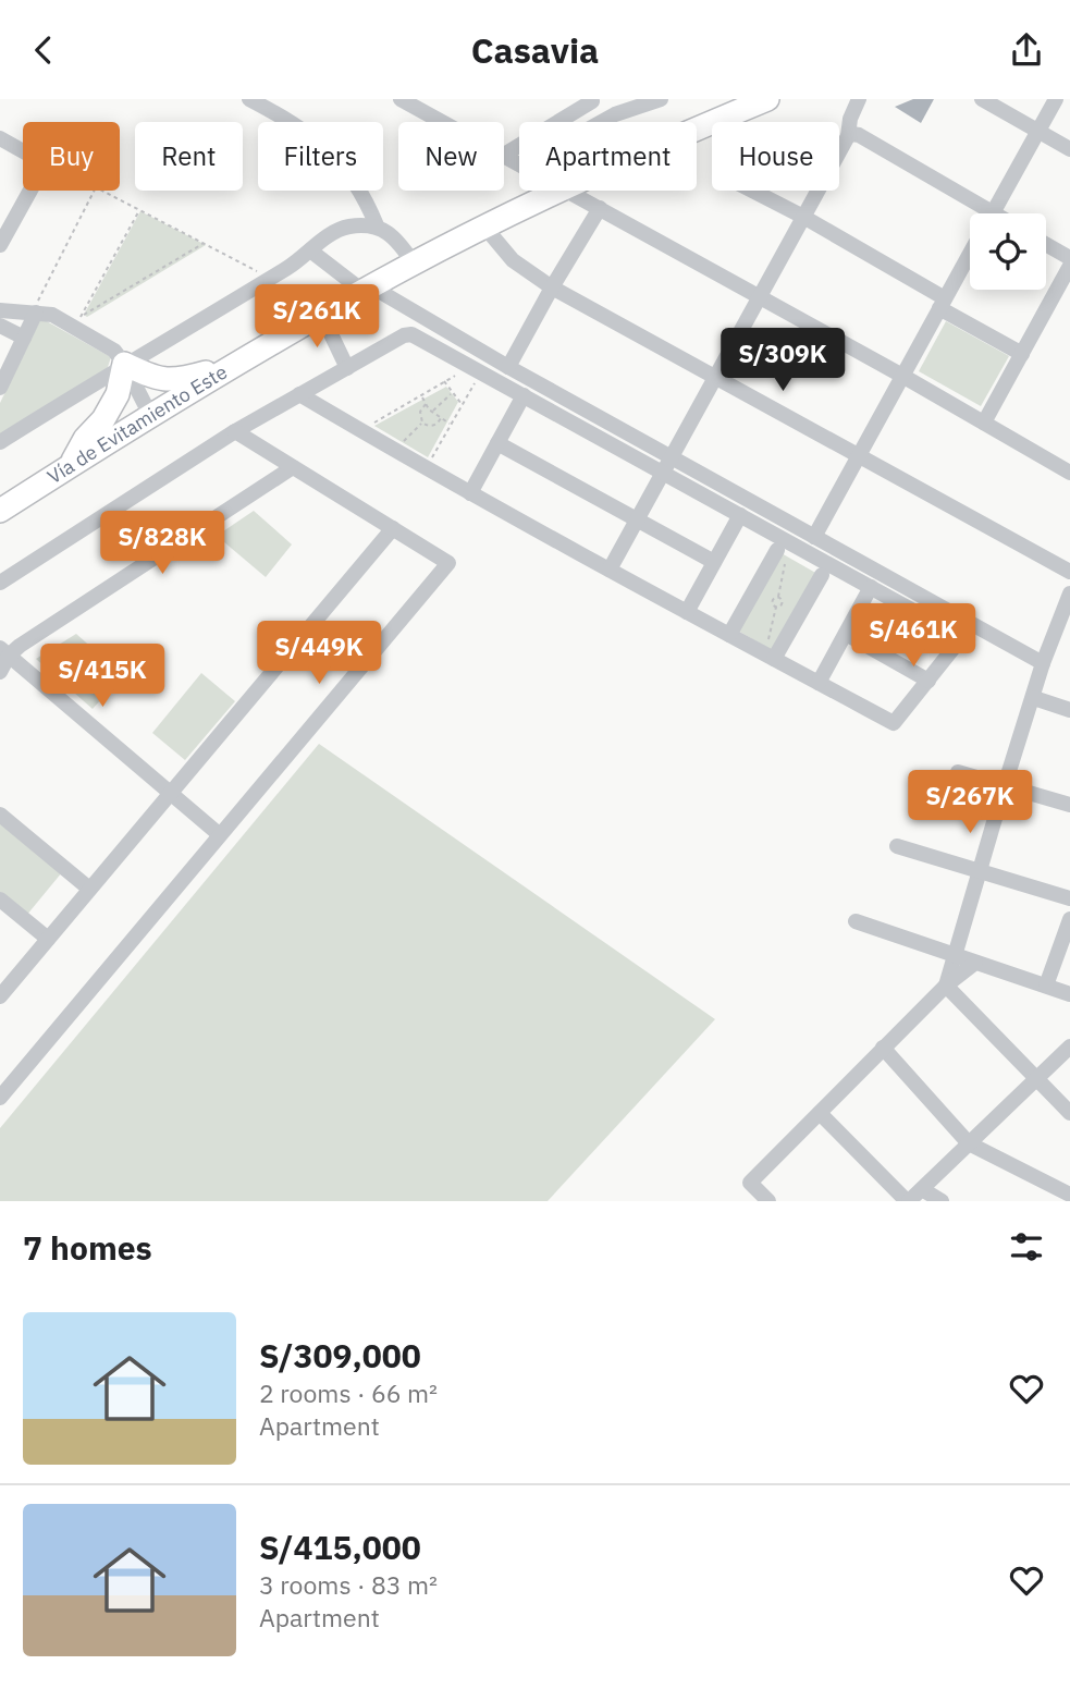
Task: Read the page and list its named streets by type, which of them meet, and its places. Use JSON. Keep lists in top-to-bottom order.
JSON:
{
  "streets": {
    "highway": ["Vía de Evitamiento Este"]
  },
  "page": {
    "header": "Casavia",
    "chip": [
      "Buy",
      "Rent",
      "Filters",
      "New",
      "Apartment",
      "House"
    ],
    "price": [
      "S/261K",
      "S/309K",
      "S/828K",
      "S/461K",
      "S/449K",
      "S/415K",
      "S/267K"
    ],
    "heading": "7 homes",
    "list": [
      {
        "name": "S/309,000",
        "note": "2 rooms · 66 m² · Apartment"
      },
      {
        "name": "S/415,000",
        "note": "3 rooms · 83 m² · Apartment"
      }
    ]
  }
}
